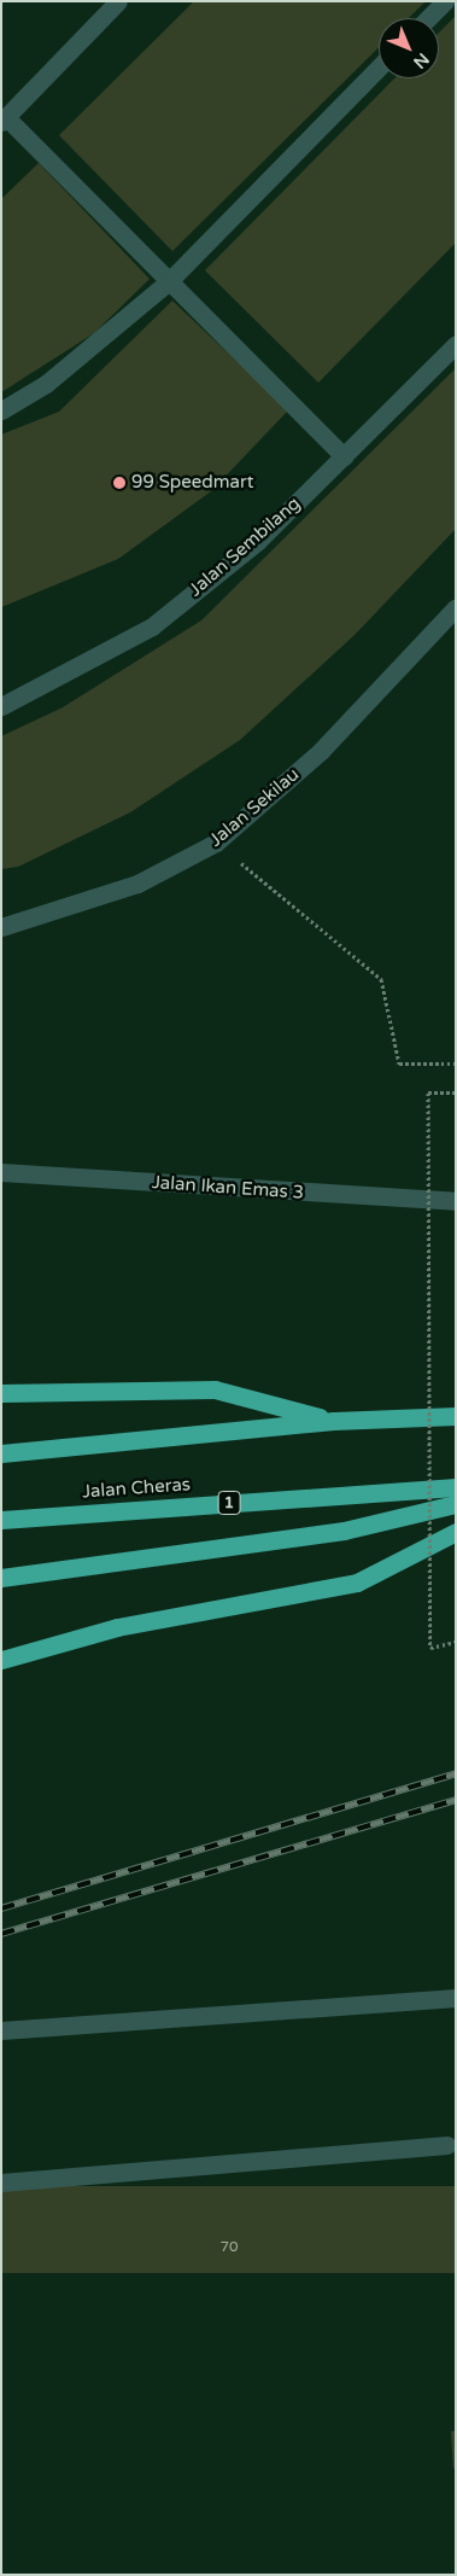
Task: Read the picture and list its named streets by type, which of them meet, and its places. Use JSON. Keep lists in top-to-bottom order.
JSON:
{
  "streets": {
    "highway": ["Jalan Cheras", "1"],
    "street": ["Jalan Sembilang", "Jalan Sekilau", "Jalan Ikan Emas 3"]
  },
  "places": ["99 Speedmart"],
  "house_numbers": ["70"],
  "north": "bottom right"
}
